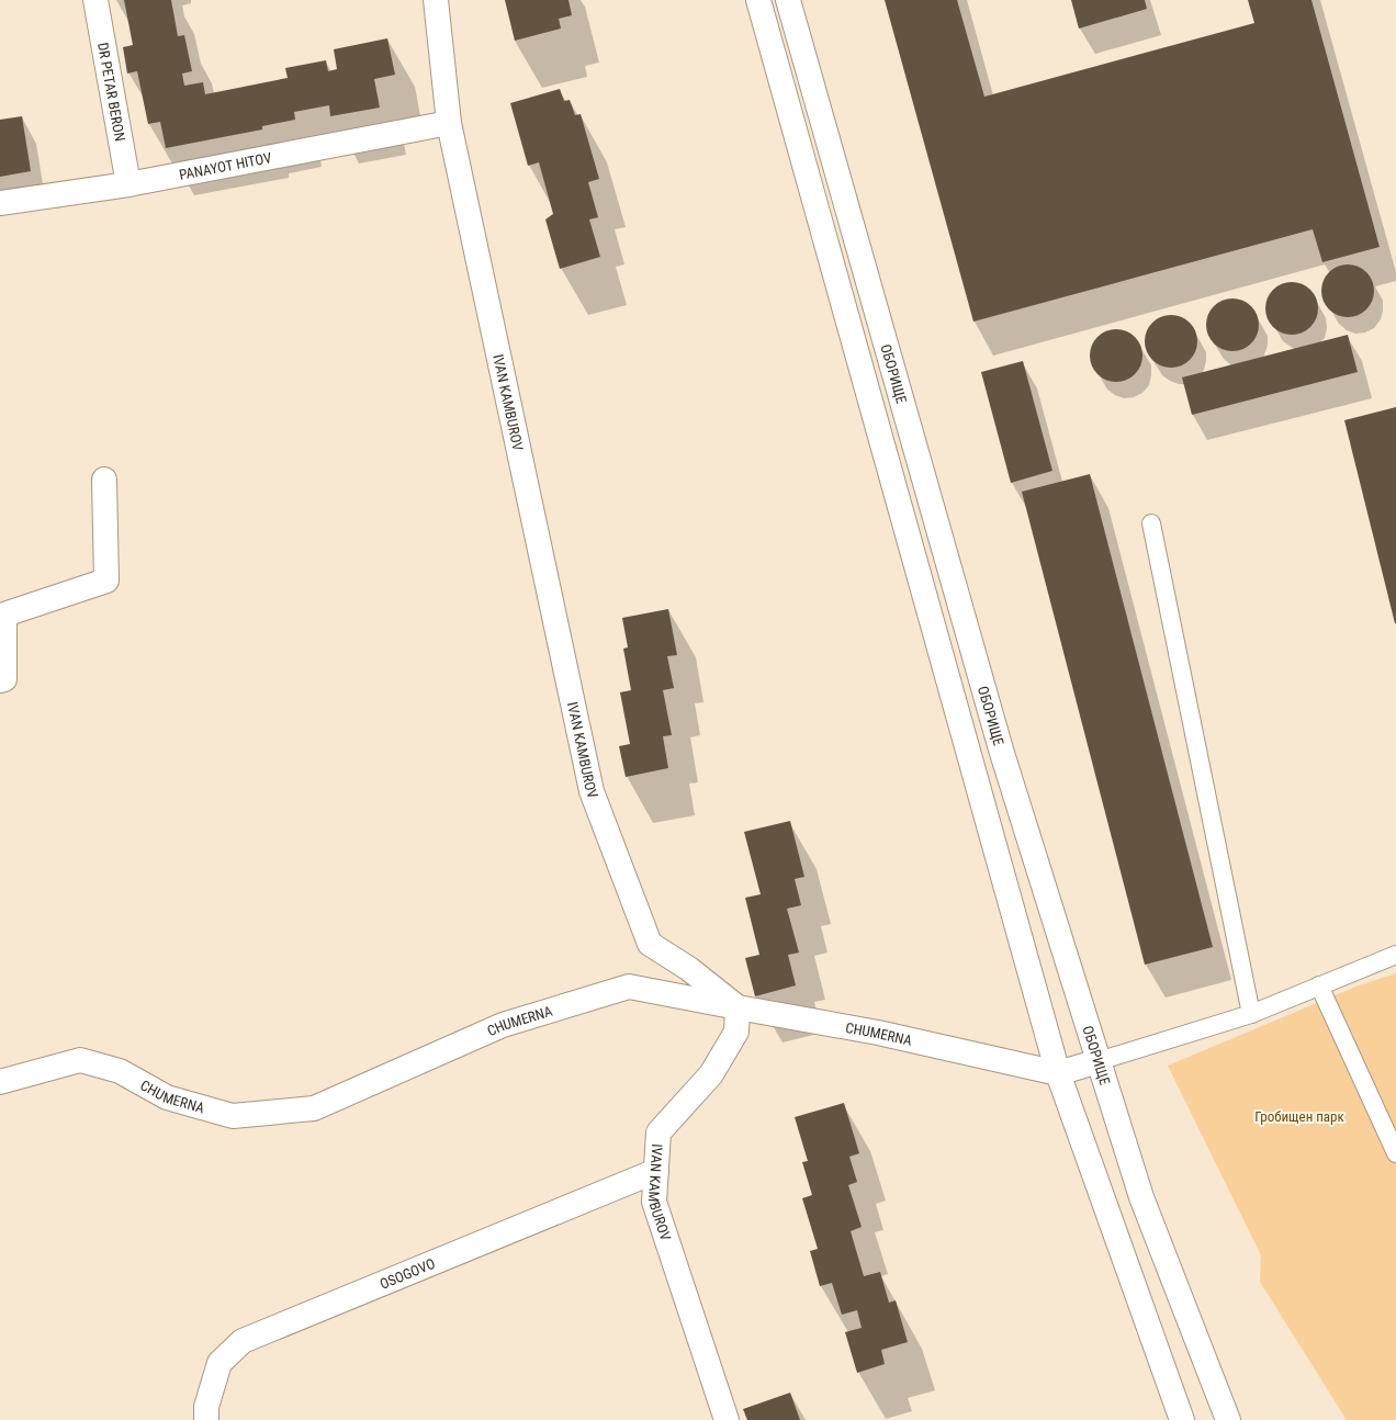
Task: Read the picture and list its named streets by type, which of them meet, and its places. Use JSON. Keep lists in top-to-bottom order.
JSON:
{
  "streets": {
    "street": [
      "DR PETAR BERON",
      "PANAYOT HITOV",
      "ОБОРИЩЕ",
      "IVAN KAMBUROV",
      "CHUMERNA",
      "OSOGOVO"
    ]
  },
  "crossings": [
    ["DR PETAR BERON", "PANAYOT HITOV"],
    ["PANAYOT HITOV", "IVAN KAMBUROV"],
    ["IVAN KAMBUROV", "CHUMERNA"],
    ["IVAN KAMBUROV", "OSOGOVO"]
  ],
  "parks": ["Гробищен парк"]
}
